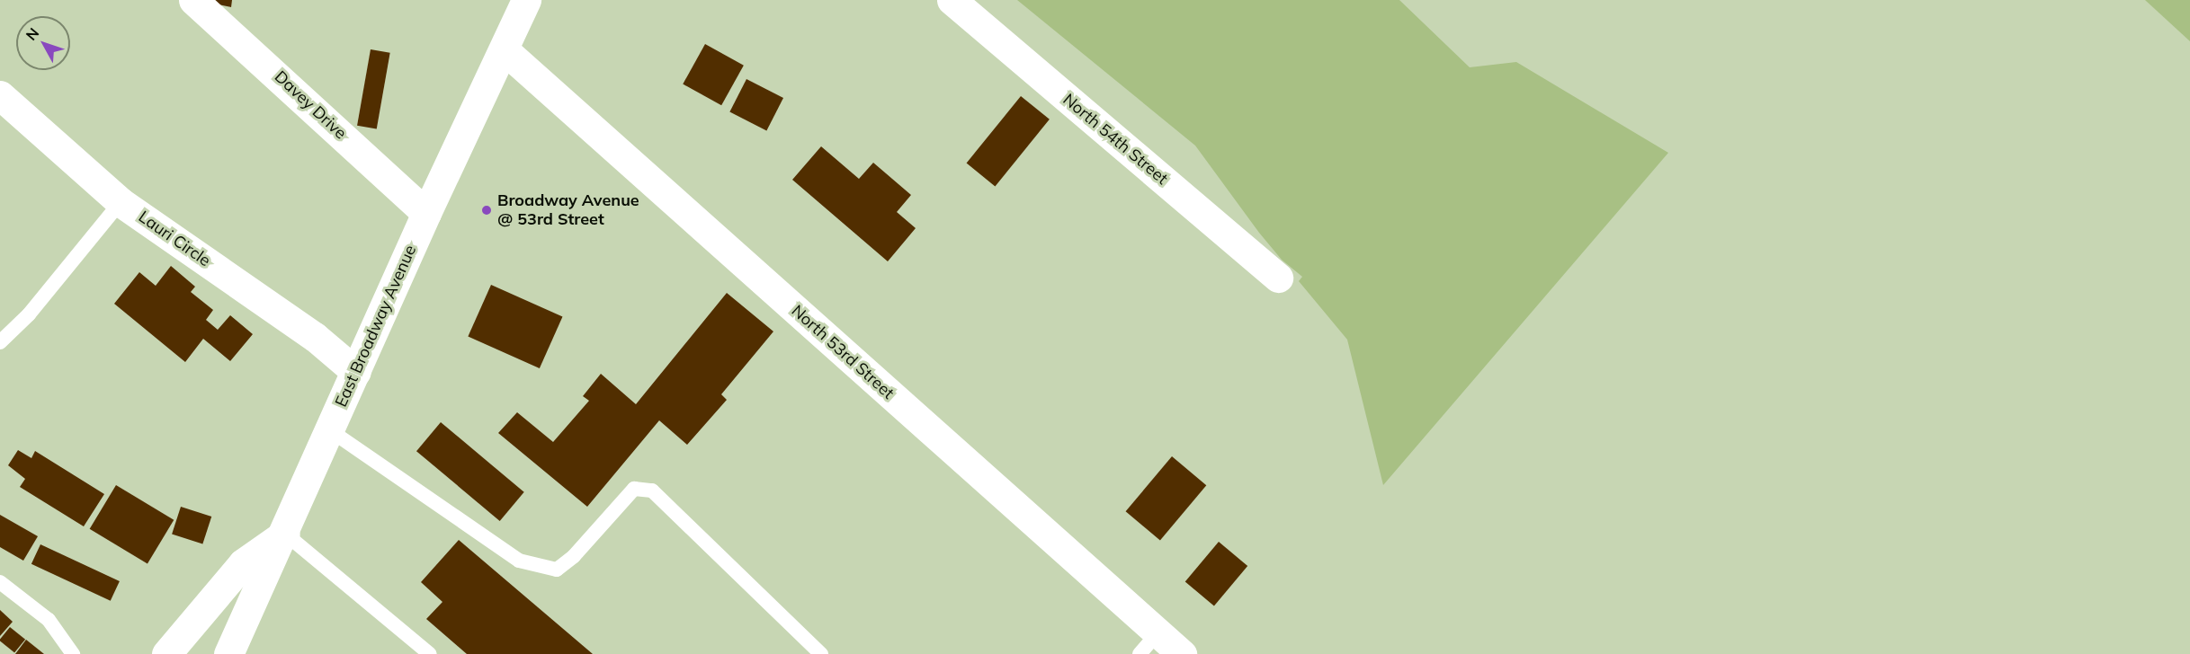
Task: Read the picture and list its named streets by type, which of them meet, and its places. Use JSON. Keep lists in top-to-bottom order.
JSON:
{
  "streets": {
    "street": [
      "Davey Drive",
      "North 54th Street",
      "Lauri Circle",
      "East Broadway Avenue",
      "North 53rd Street"
    ]
  },
  "crossings": [
    ["Davey Drive", "East Broadway Avenue"],
    ["Lauri Circle", "East Broadway Avenue"],
    ["East Broadway Avenue", "North 53rd Street"]
  ],
  "places": ["Broadway Avenue @ 53rd Street"],
  "north": "top left"
}
